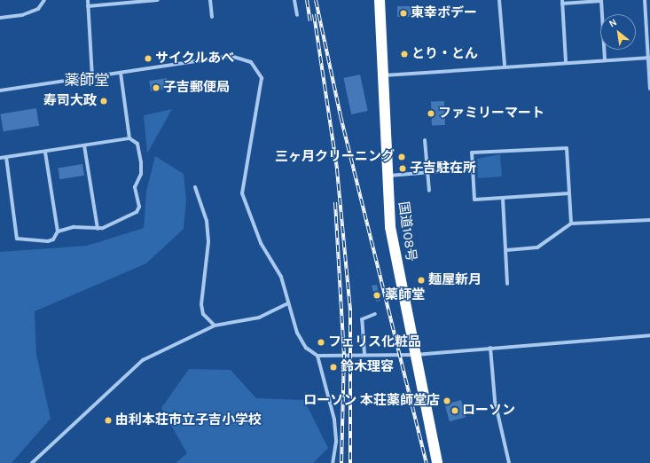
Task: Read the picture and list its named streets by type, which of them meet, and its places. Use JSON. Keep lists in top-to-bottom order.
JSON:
{
  "streets": {
    "highway": ["国道108号"]
  },
  "districts": ["薬師堂"],
  "places": [
    "東幸ボデー",
    "とり・とん",
    "サイクルあべ",
    "子吉郵便局",
    "寿司大政",
    "ファミリーマート",
    "三ヶ月クリーニング",
    "子吉駐在所",
    "麺屋新月",
    "薬師堂",
    "フェリス化粧品",
    "鈴木理容",
    "ローソン 本荘薬師堂店",
    "ローソン",
    "由利本荘市立子吉小学校"
  ],
  "north": "top left"
}
